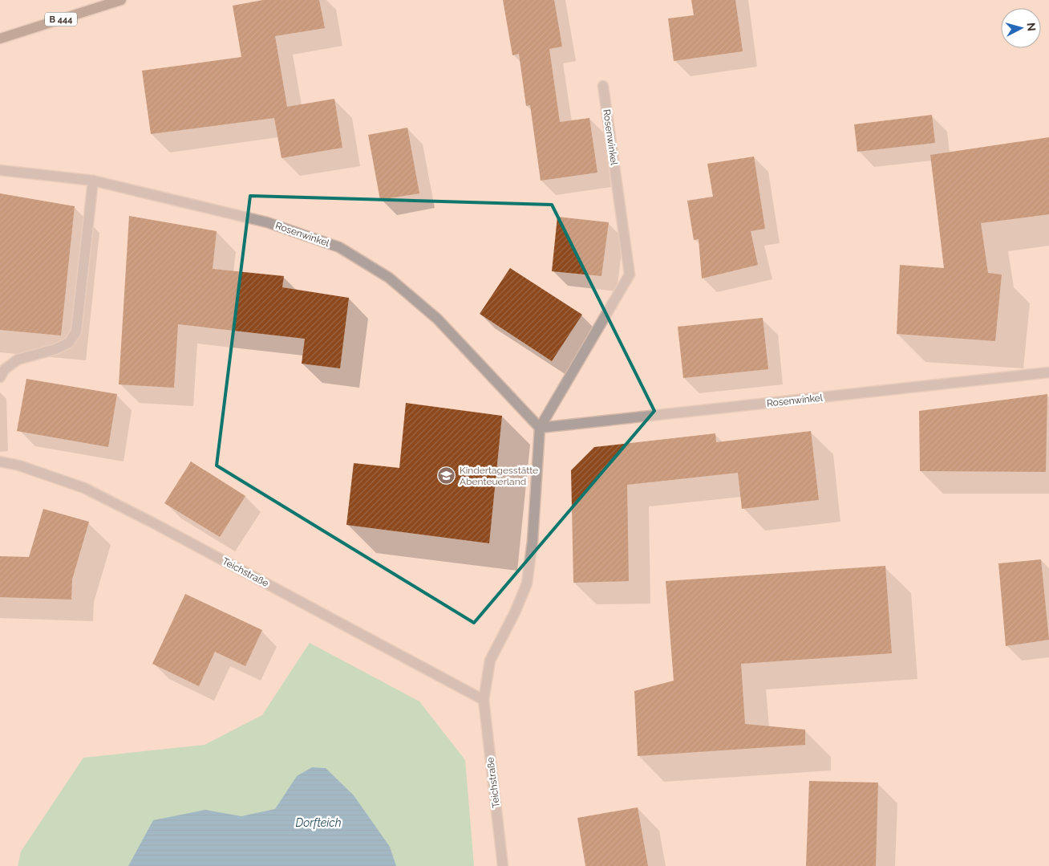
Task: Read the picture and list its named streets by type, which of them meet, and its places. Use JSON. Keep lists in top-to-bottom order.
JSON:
{
  "streets": {
    "main road": ["B 444"],
    "street": ["Rosenwinkel", "Teichstraße"]
  },
  "crossings": [
    ["Rosenwinkel", "Teichstraße"]
  ],
  "water": ["Dorfteich"],
  "places": {
    "school or university": ["Kindertagesstätte Abenteuerland"]
  },
  "north": "right"
}
